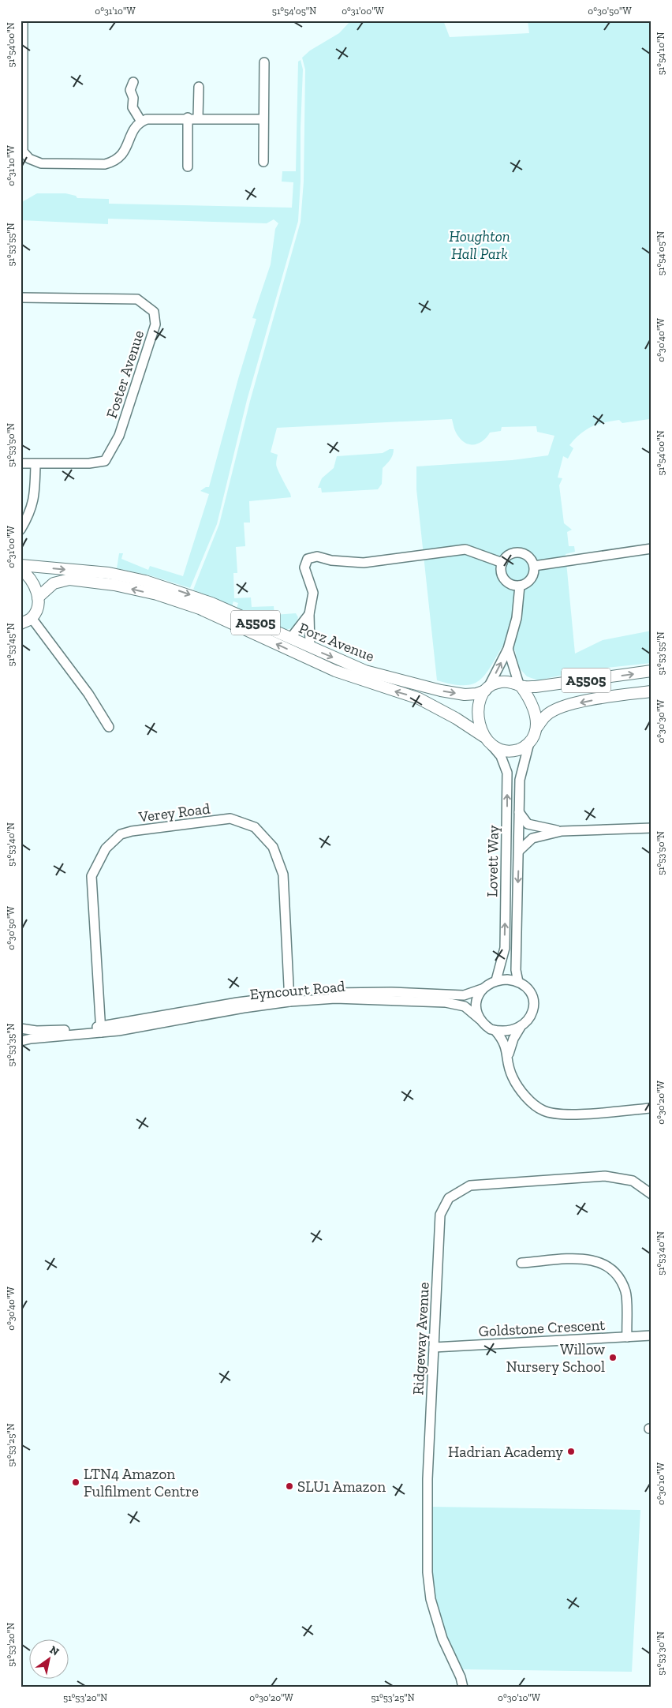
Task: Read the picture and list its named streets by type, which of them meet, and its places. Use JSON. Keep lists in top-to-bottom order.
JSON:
{
  "streets": {
    "main road": ["A5505", "Porz Avenue"],
    "street": [
      "Foster Avenue",
      "Verey Road",
      "Lovett Way",
      "Eyncourt Road",
      "Goldstone Crescent",
      "Ridgeway Avenue"
    ]
  },
  "crossings": [
    ["A5505", "Porz Avenue"],
    ["A5505", "Lovett Way"],
    ["Porz Avenue", "Lovett Way"],
    ["Verey Road", "Eyncourt Road"],
    ["Lovett Way", "Eyncourt Road"],
    ["Goldstone Crescent", "Ridgeway Avenue"]
  ],
  "parks": ["Houghton Hall Park"],
  "places": [
    "Willow Nursery School",
    "Hadrian Academy",
    "LTN4 Amazon Fulfilment Centre",
    "SLU1 Amazon"
  ],
  "north": "top right",
  "coordinates": [
    "0°31'10\"W",
    "51°54'05\"N",
    "0°31'00\"W",
    "0°30'50\"W",
    "51°54'00\"N",
    "51°54'10\"N",
    "51°53'55\"N",
    "0°30'40\"W",
    "51°53'50\"N",
    "51°53'45\"N",
    "0°30'30\"W",
    "51°53'40\"N",
    "51°53'35\"N",
    "0°30'20\"W",
    "51°53'25\"N",
    "0°30'10\"W",
    "51°53'20\"N",
    "51°53'30\"N"
  ]
}
